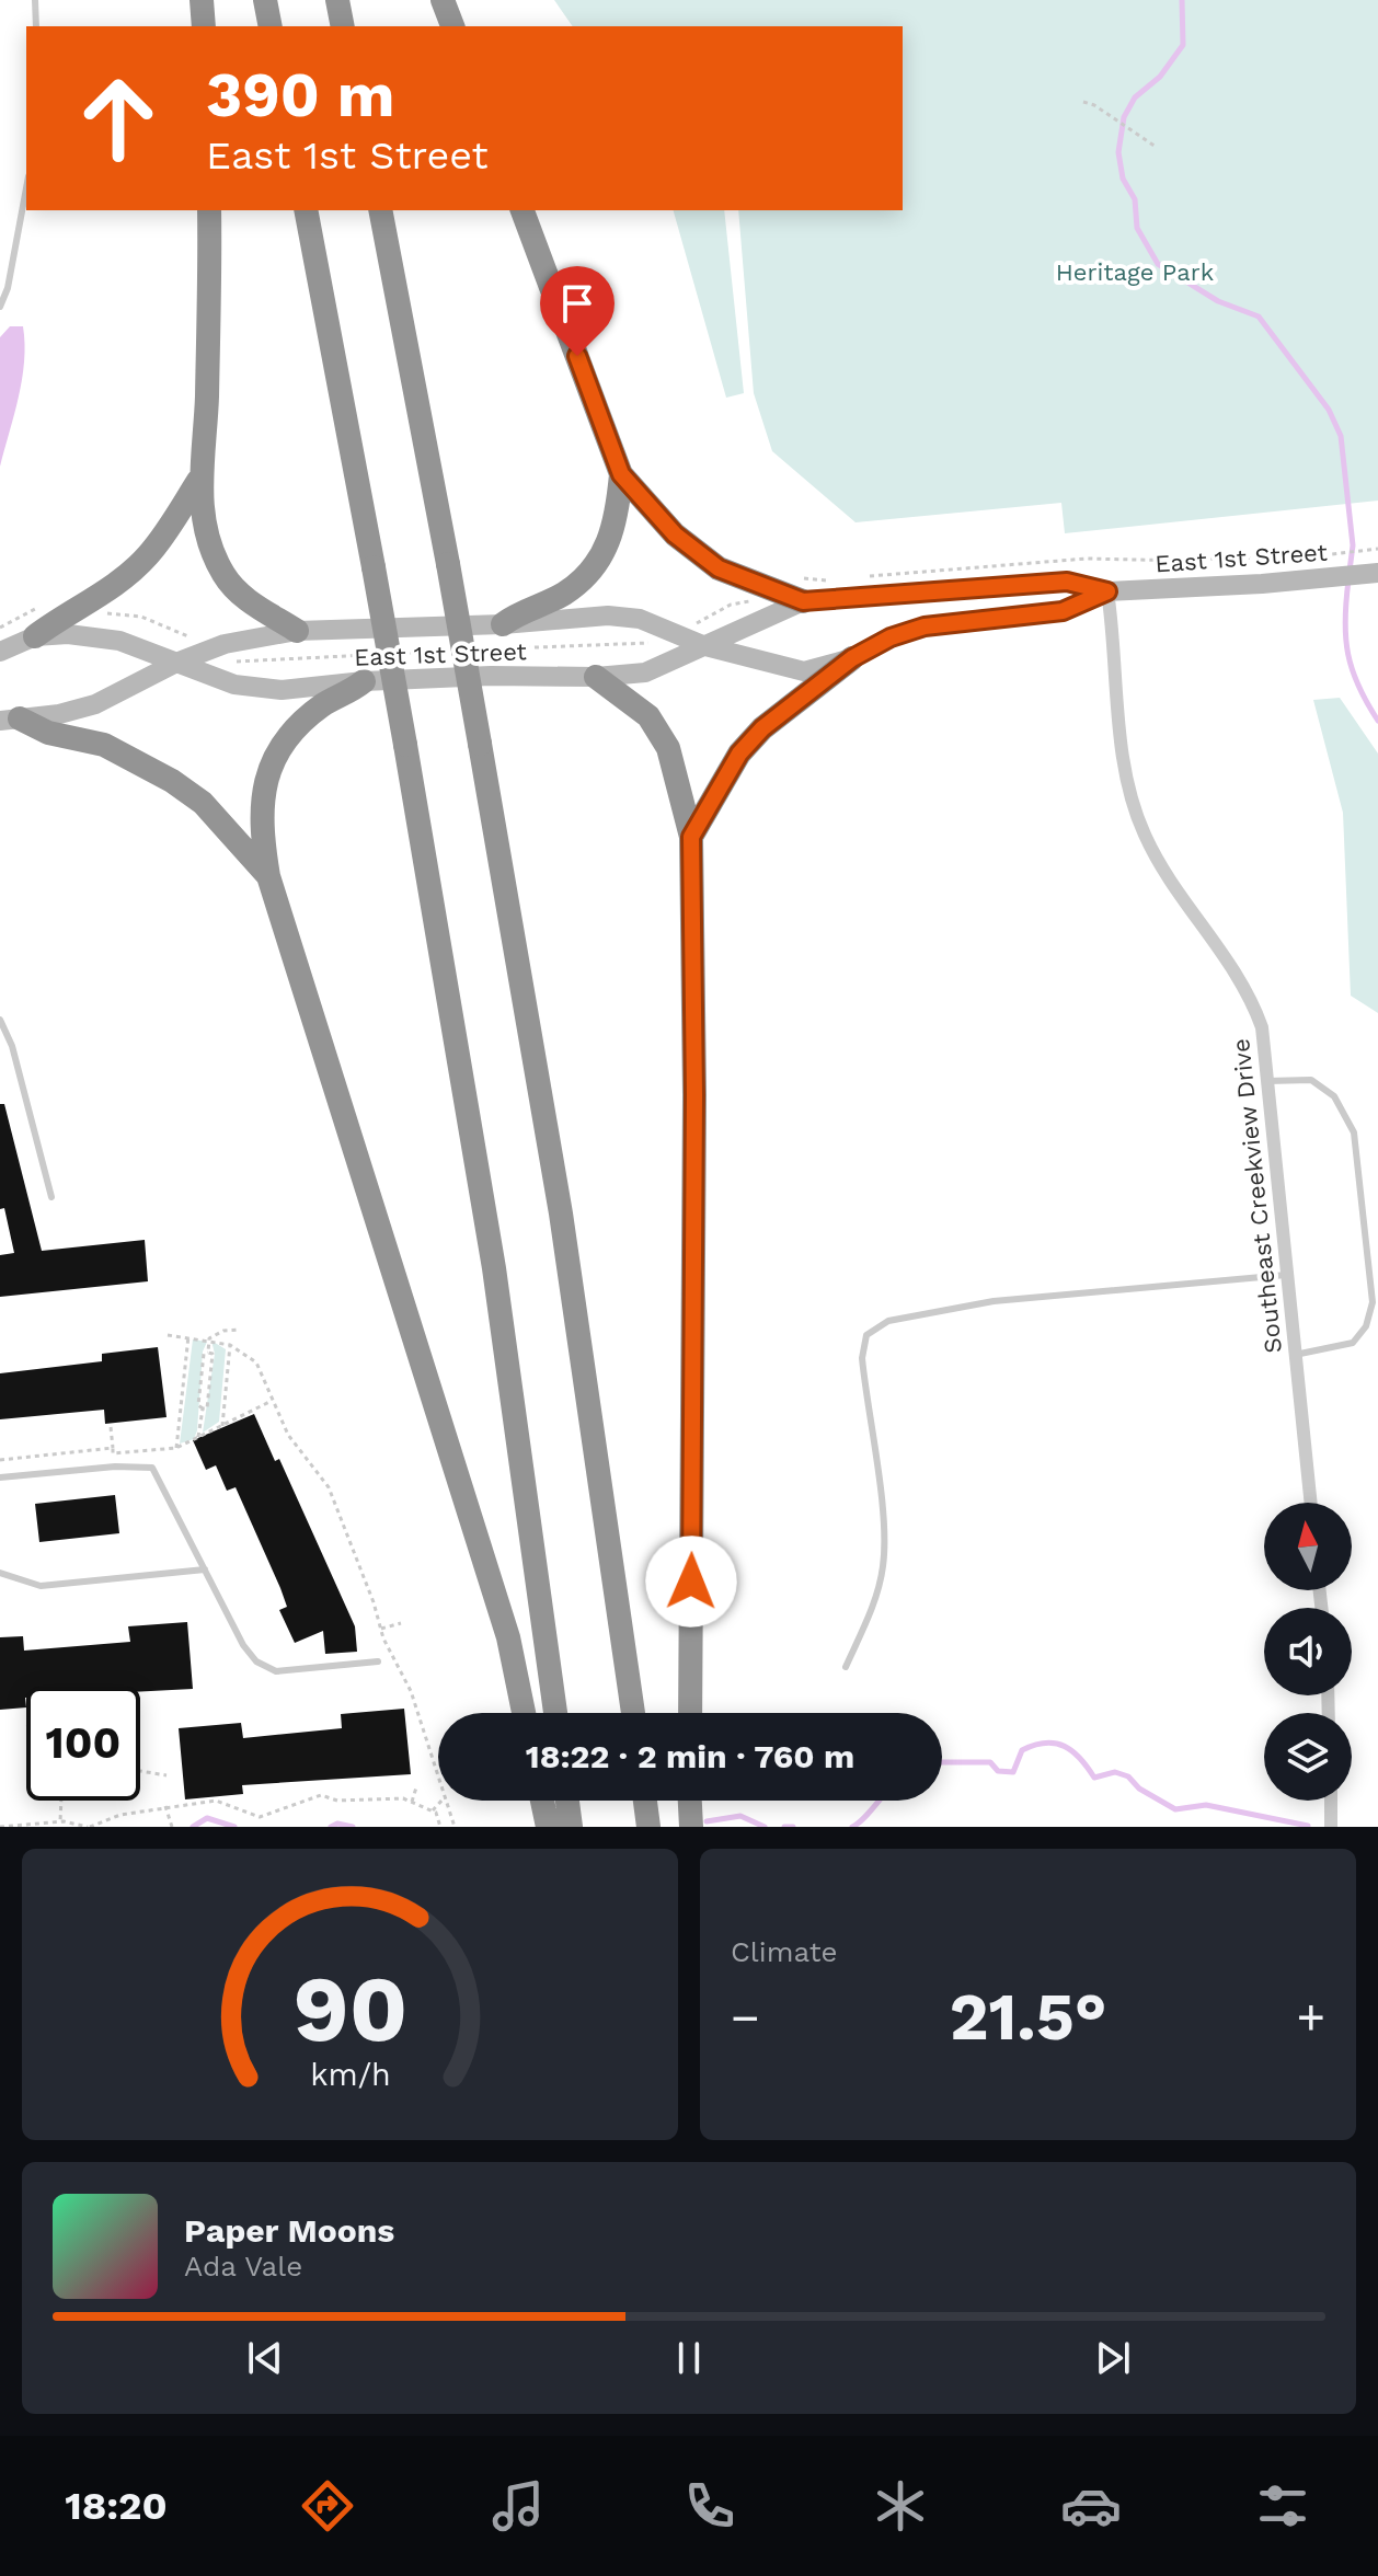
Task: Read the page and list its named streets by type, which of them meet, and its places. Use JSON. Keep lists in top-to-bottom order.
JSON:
{
  "streets": {
    "main road": ["East 1st Street"],
    "street": ["Southeast Creekview Drive"]
  },
  "crossings": [
    ["East 1st Street", "Southeast Creekview Drive"]
  ],
  "parks": ["Heritage Park"],
  "north": "top",
  "page": {
    "turn": ["390 m", "East 1st Street"],
    "limit": "100",
    "trip": "18:22 · 2 min · 760 m",
    "tile": "Climate",
    "heat": ["−", "21.5°", "+"],
    "song": ["Paper Moons", "Ada Vale"],
    "tabs": "18:20",
    "gauge": ["90", "km/h"]
  }
}
